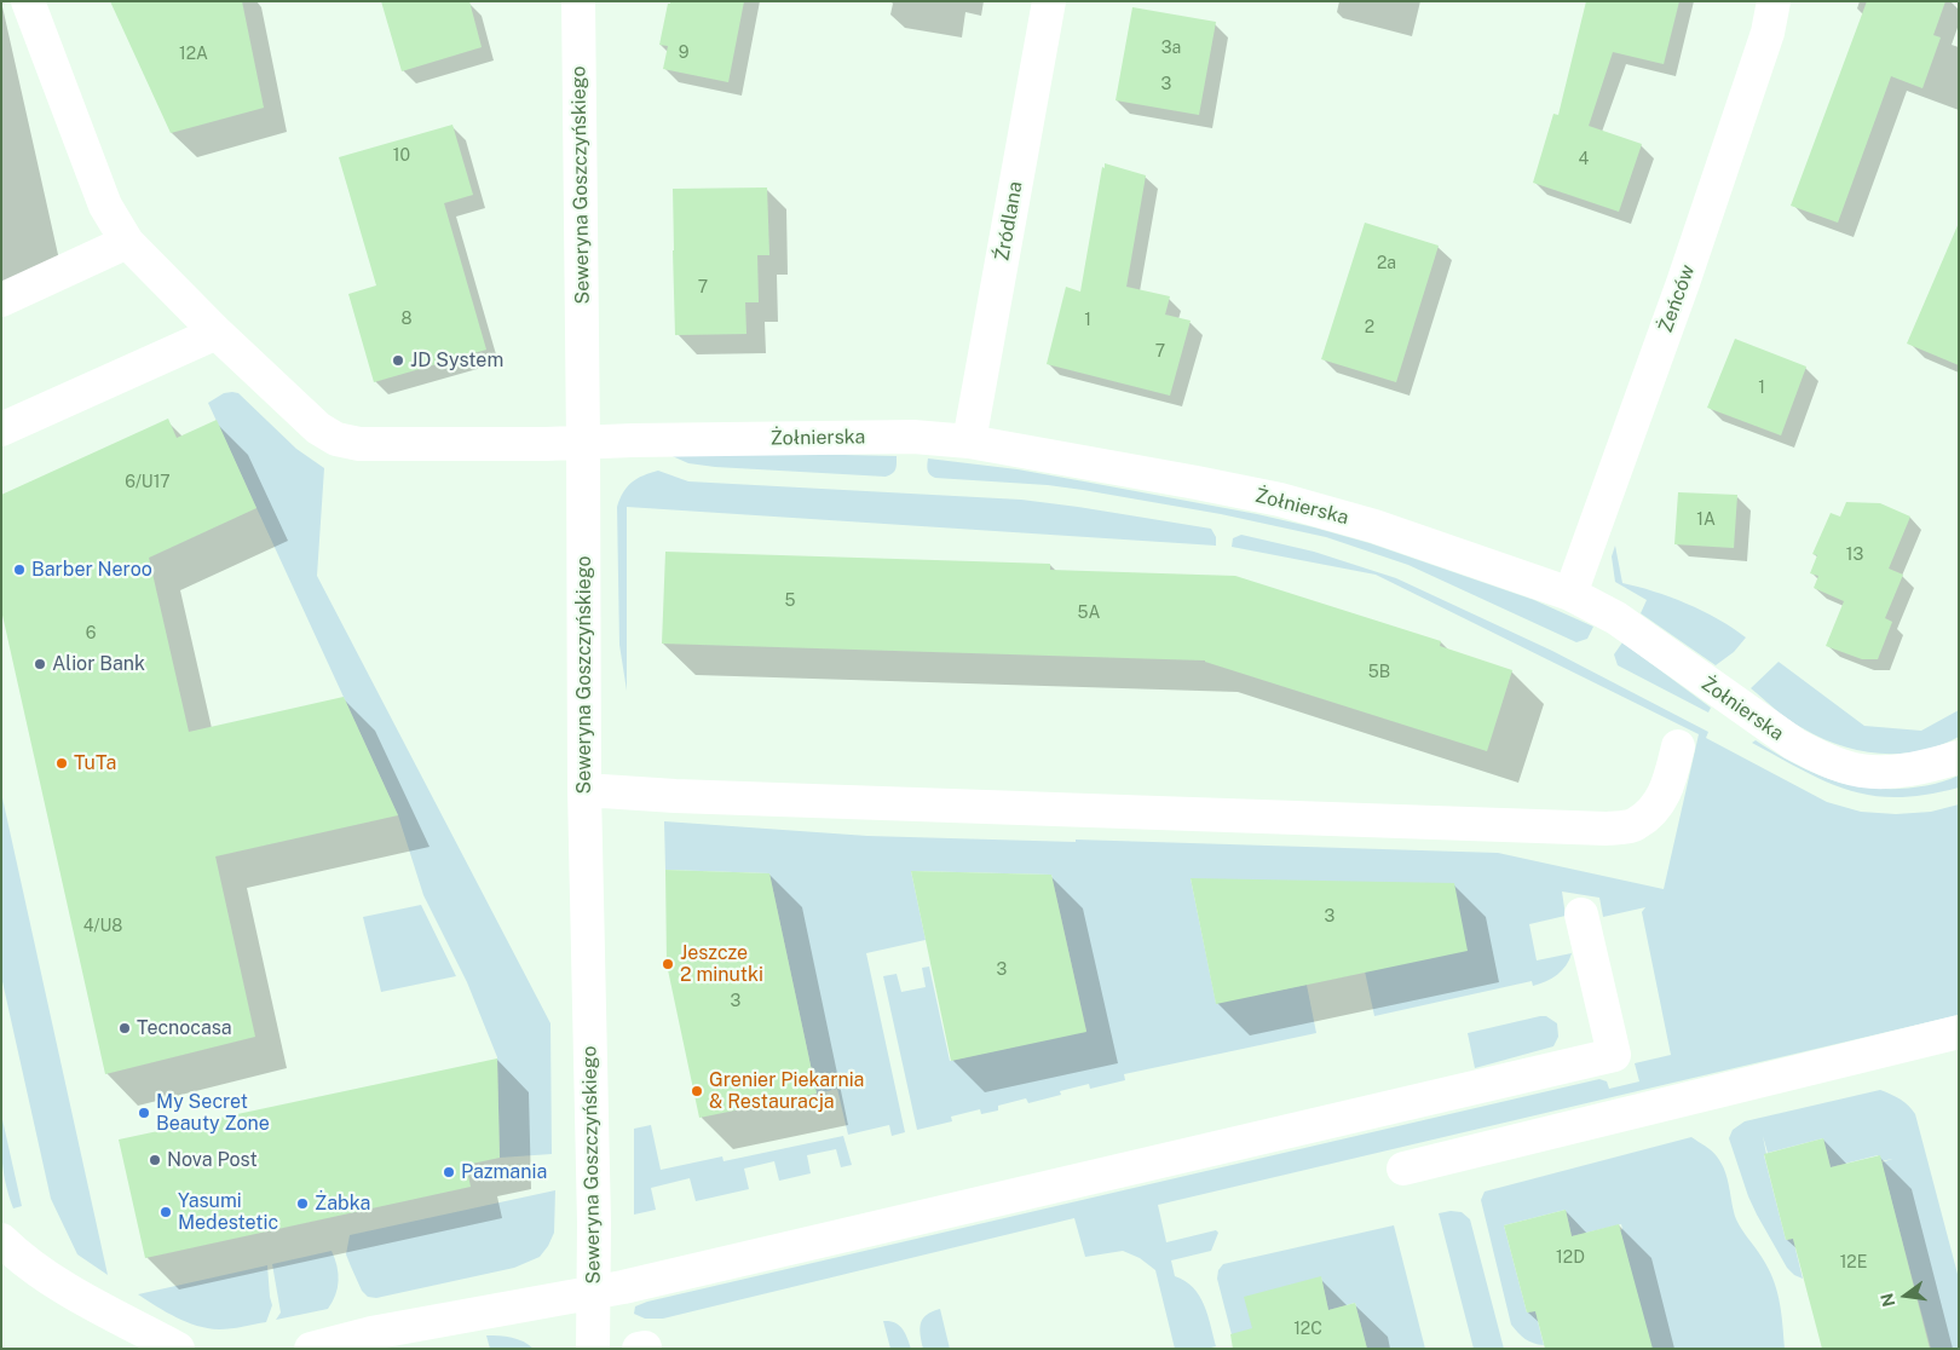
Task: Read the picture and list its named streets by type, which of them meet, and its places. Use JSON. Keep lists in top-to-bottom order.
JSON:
{
  "streets": {
    "street": [
      "Seweryna Goszczyńskiego",
      "Źródlana",
      "Żeńców",
      "Żołnierska"
    ]
  },
  "crossings": [
    ["Seweryna Goszczyńskiego", "Żołnierska"],
    ["Źródlana", "Żołnierska"],
    ["Żeńców", "Żołnierska"]
  ],
  "places": [
    "JD System",
    "Barber Neroo",
    "Alior Bank",
    "TuTa",
    "Jeszcze 2 minutki",
    "Tecnocasa",
    "Grenier Piekarnia & Restauracja",
    "My Secret Beauty Zone",
    "Nova Post",
    "Pazmania",
    "Żabka",
    "Yasumi Medestetic"
  ],
  "house_numbers": [
    "3a",
    "9",
    "12A",
    "3",
    "10",
    "4",
    "2a",
    "7",
    "8",
    "1",
    "2",
    "7",
    "1",
    "6/U17",
    "1A",
    "13",
    "5",
    "5A",
    "6",
    "5B",
    "3",
    "4/U8",
    "3",
    "3",
    "12D",
    "12E",
    "12C"
  ],
  "north": "left"
}
